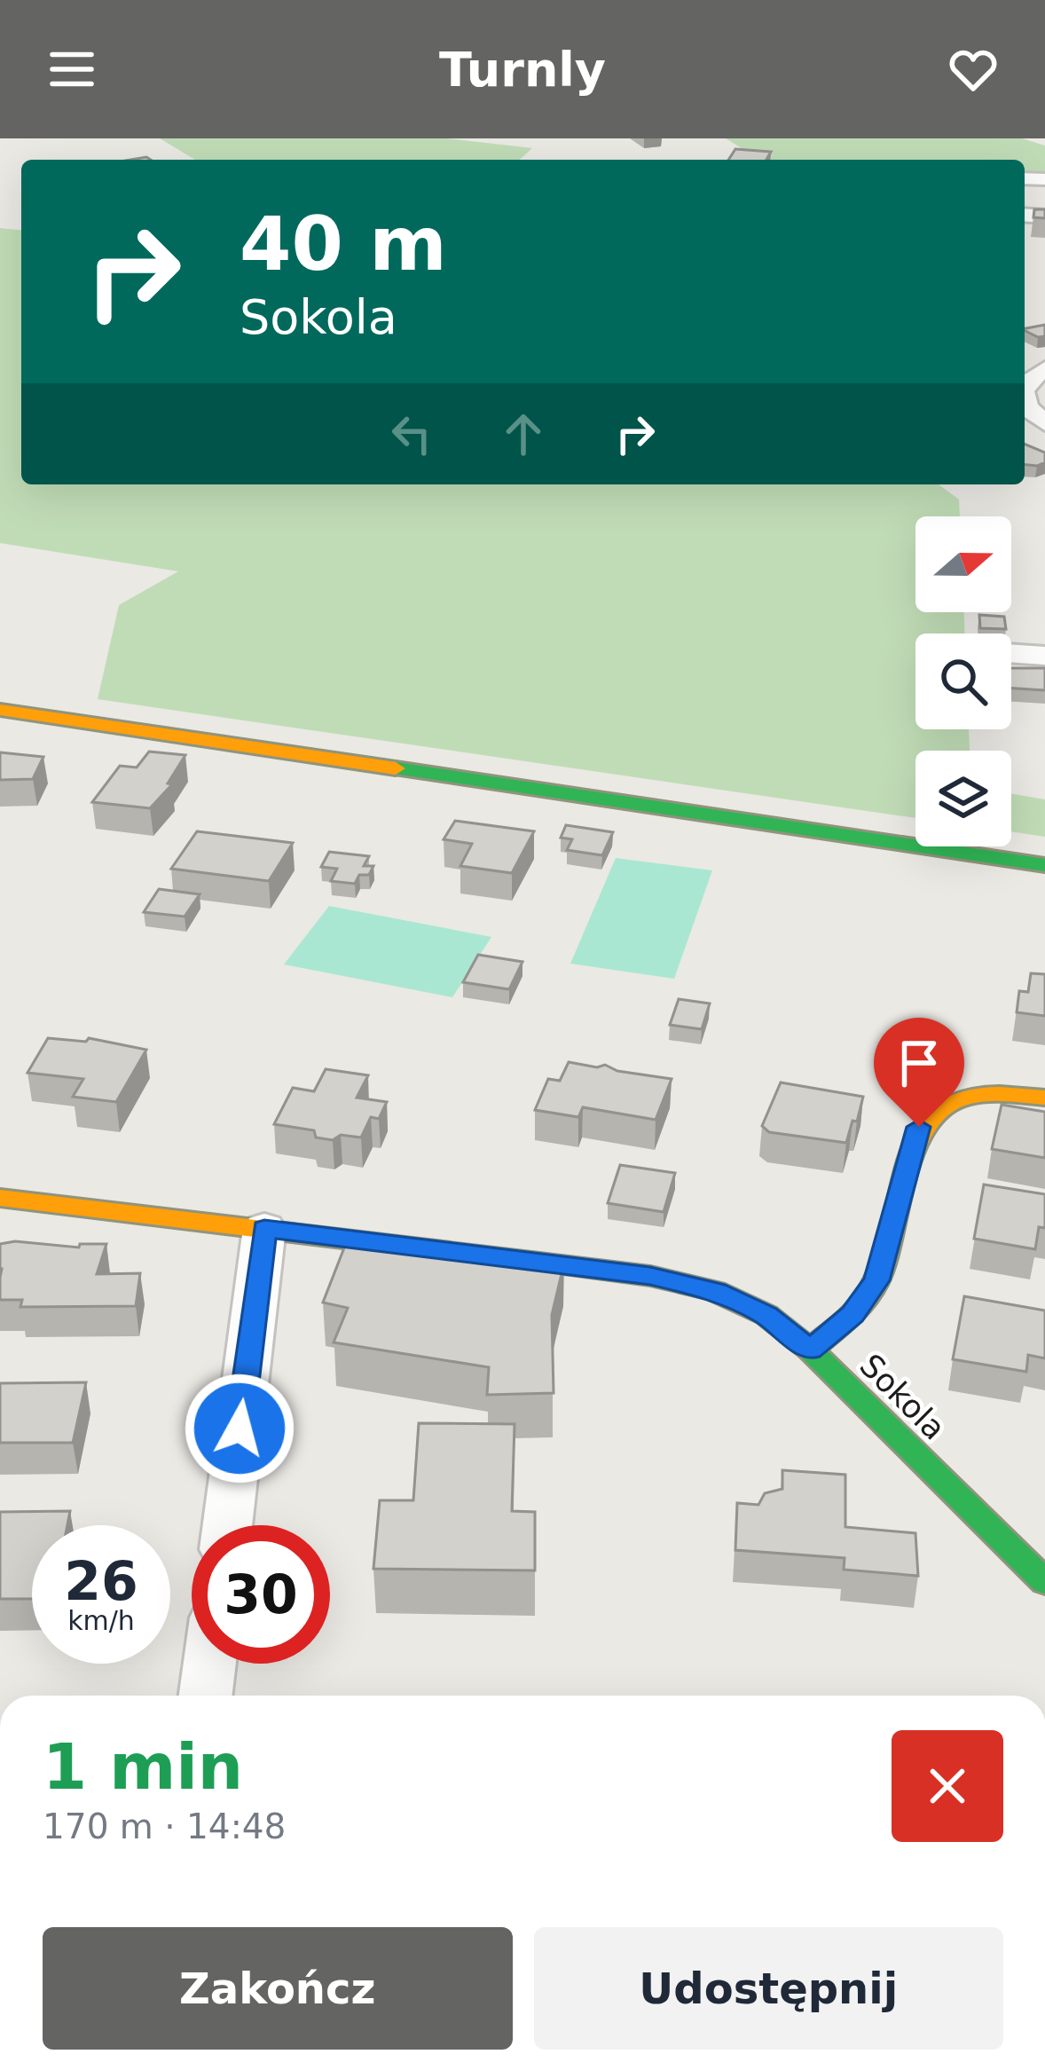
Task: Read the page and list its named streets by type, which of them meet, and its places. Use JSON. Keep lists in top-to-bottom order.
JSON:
{
  "streets": {
    "street": ["Sokola"]
  },
  "north": "right",
  "page": {
    "header": "Turnly",
    "turn": ["40 m", "Sokola"],
    "speed": "26 km/h",
    "limit": "30",
    "heading": ["1 min", "170 m · 14:48"],
    "buttons": ["Zakończ", "Udostępnij"]
  }
}
